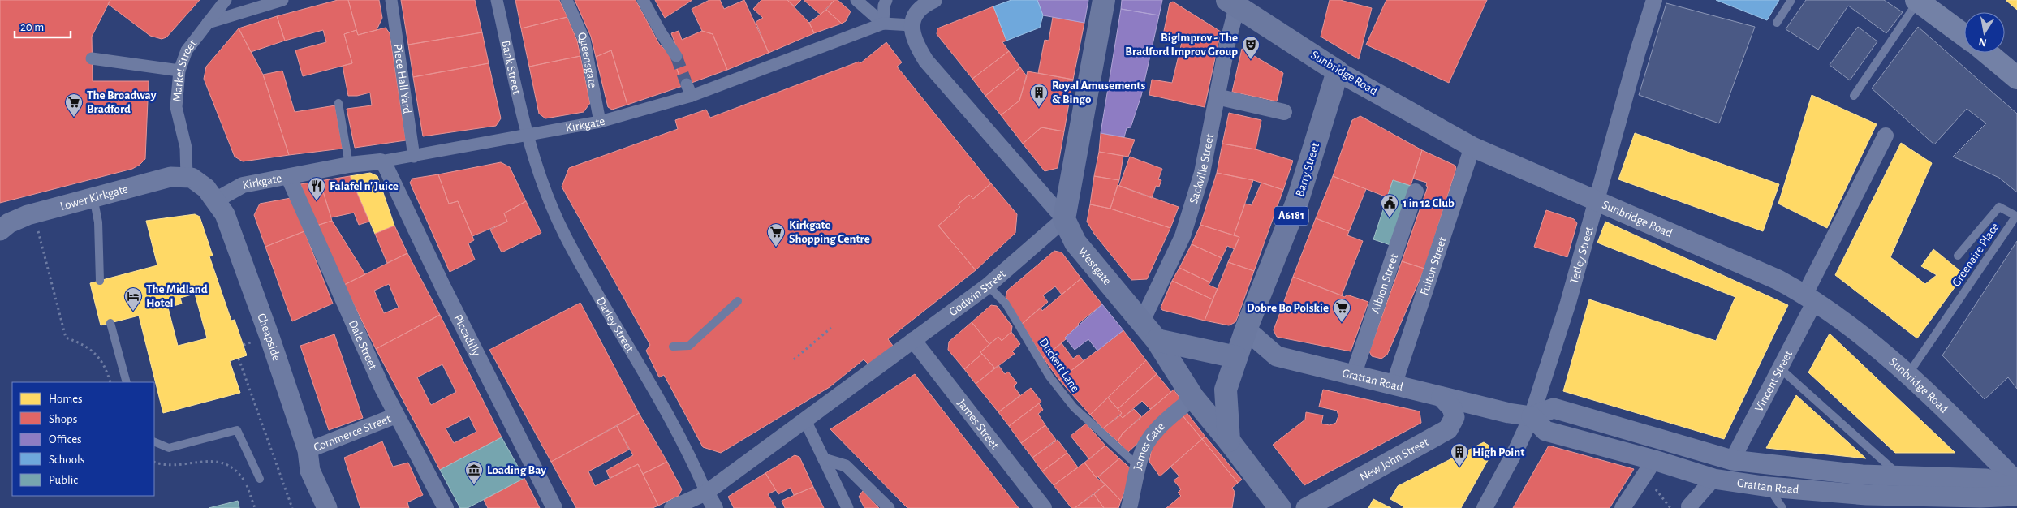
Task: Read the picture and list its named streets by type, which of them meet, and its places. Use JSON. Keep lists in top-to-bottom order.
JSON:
{
  "streets": {
    "main road": [
      "Sunbridge Road",
      "Barry Street",
      "A6181",
      "Westgate"
    ],
    "street": [
      "Queensgate",
      "Bank Street",
      "Market Street",
      "Piece Hall Yard",
      "Kirkgate",
      "Sackville Street",
      "Lower Kirkgate",
      "Tetley Street",
      "Fulton Street",
      "Albion Street",
      "Godwin Street",
      "Darley Street",
      "Piccadilly",
      "Cheapside",
      "Dale Street",
      "Grattan Road",
      "Vincent Street",
      "James Street",
      "Commerce Street",
      "James Gate",
      "New John Street"
    ],
    "lane": ["Greenaire Place", "Duckett Lane"]
  },
  "crossings": [
    ["Queensgate", "Kirkgate"],
    ["Bank Street", "Kirkgate"],
    ["Bank Street", "Darley Street"],
    ["Market Street", "Lower Kirkgate"],
    ["Market Street", "Cheapside"],
    ["Sunbridge Road", "Sackville Street"],
    ["Sunbridge Road", "Barry Street"],
    ["Sunbridge Road", "Greenaire Place"],
    ["Sunbridge Road", "Tetley Street"],
    ["Sunbridge Road", "Fulton Street"],
    ["Sunbridge Road", "Vincent Street"],
    ["Piece Hall Yard", "Kirkgate"],
    ["Kirkgate", "Westgate"],
    ["Kirkgate", "Darley Street"],
    ["Kirkgate", "Piccadilly"],
    ["Kirkgate", "Cheapside"],
    ["Kirkgate", "Dale Street"],
    ["Sackville Street", "Westgate"],
    ["Barry Street", "A6181"],
    ["Barry Street", "Grattan Road"],
    ["Lower Kirkgate", "Cheapside"],
    ["A6181", "Westgate"],
    ["Tetley Street", "Grattan Road"],
    ["Westgate", "Godwin Street"],
    ["Westgate", "James Gate"],
    ["Fulton Street", "Grattan Road"],
    ["Albion Street", "Grattan Road"],
    ["Godwin Street", "Darley Street"],
    ["Godwin Street", "Duckett Lane"],
    ["Godwin Street", "James Street"],
    ["Cheapside", "Commerce Street"],
    ["Dale Street", "Commerce Street"],
    ["Duckett Lane", "James Gate"],
    ["Grattan Road", "Vincent Street"],
    ["Grattan Road", "New John Street"]
  ],
  "places": {
    "theatre": ["BigImprov - The Bradford Improv Group"],
    "building": ["Royal Amusements & Bingo", "High Point"],
    "supermarket": ["The Broadway Bradford", "Kirkgate Shopping Centre", "Dobre Bo Polskie"],
    "restaurant": ["Falafel n' Juice"],
    "public building": ["1 in 12 Club"],
    "hotel": ["The Midland Hotel"],
    "museum": ["Loading Bay"]
  },
  "legend": [
    "Homes",
    "Shops",
    "Offices",
    "Schools",
    "Public"
  ],
  "scale_bar": "20 m",
  "north": "bottom"
}
